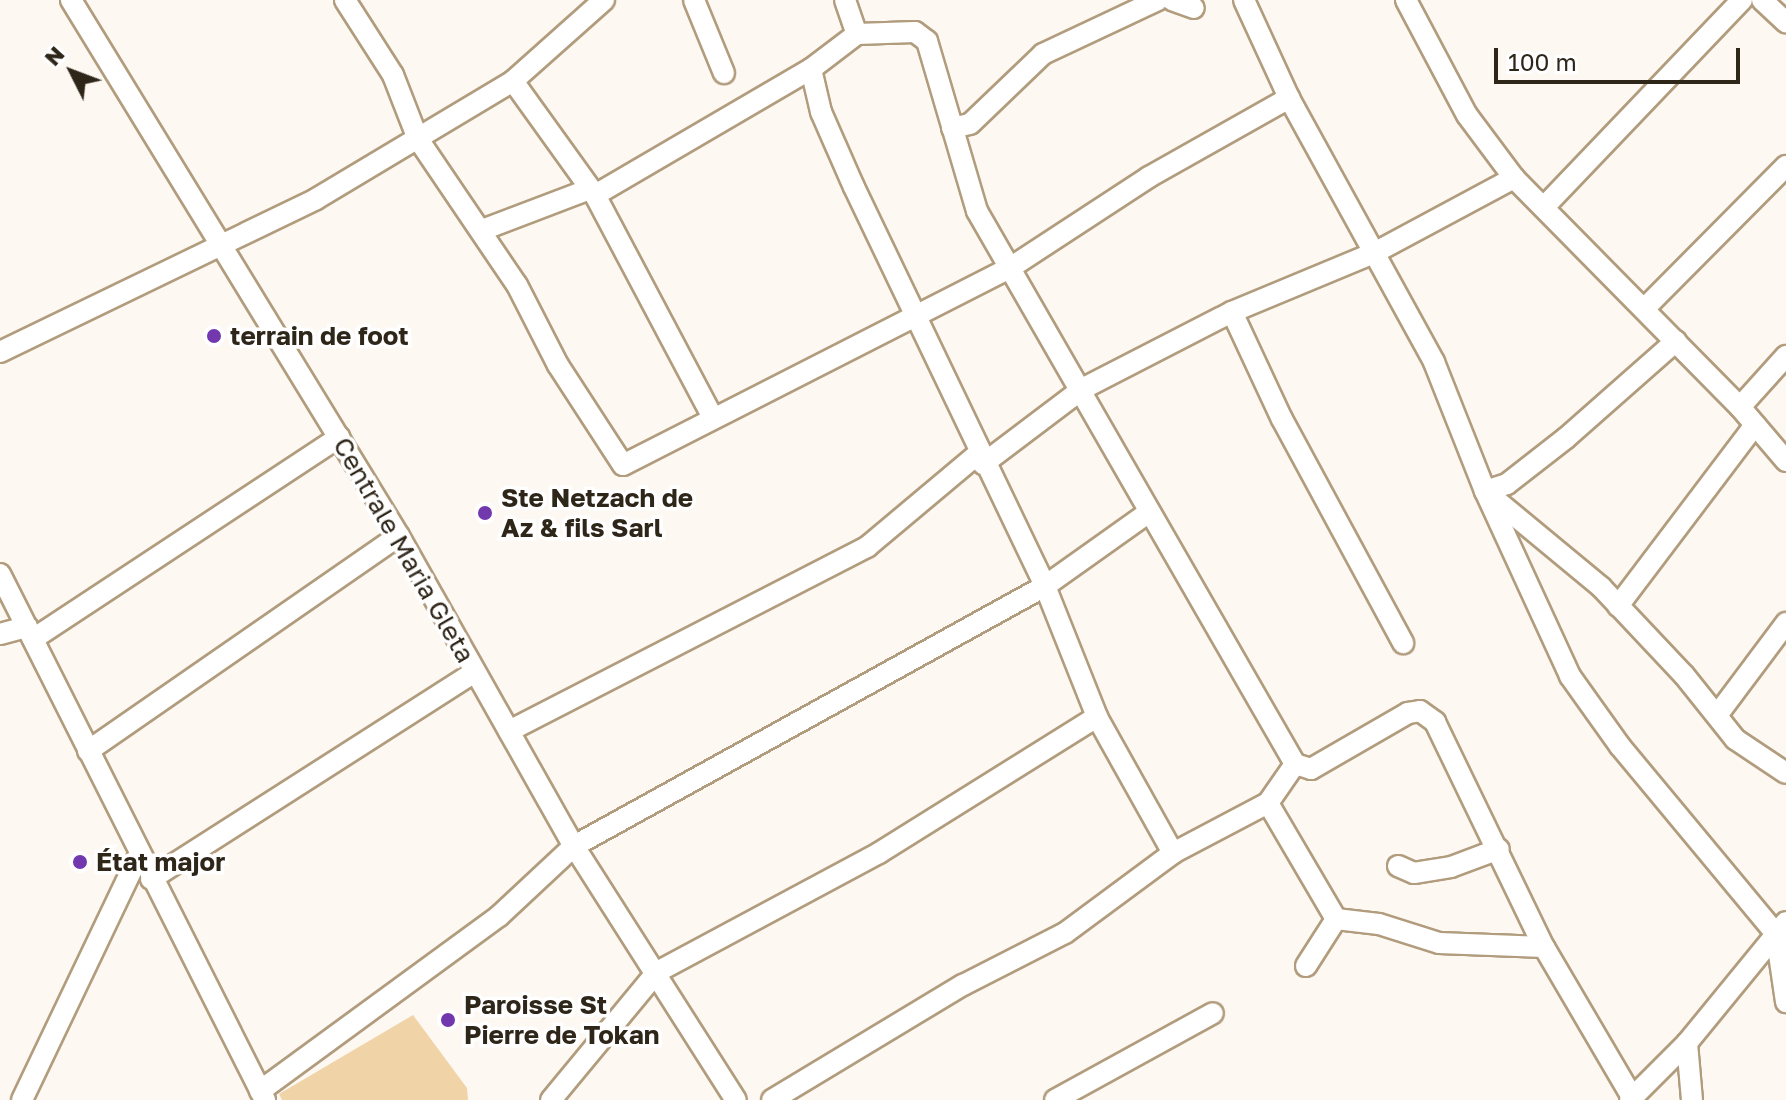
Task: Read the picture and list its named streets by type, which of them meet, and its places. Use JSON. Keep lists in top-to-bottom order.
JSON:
{
  "streets": {
    "street": ["Centrale Maria Gleta"]
  },
  "places": [
    "terrain de foot",
    "Ste Netzach de Az & fils Sarl",
    "État major",
    "Paroisse St Pierre de Tokan"
  ],
  "scale_bar": "100 m",
  "north": "top left"
}
